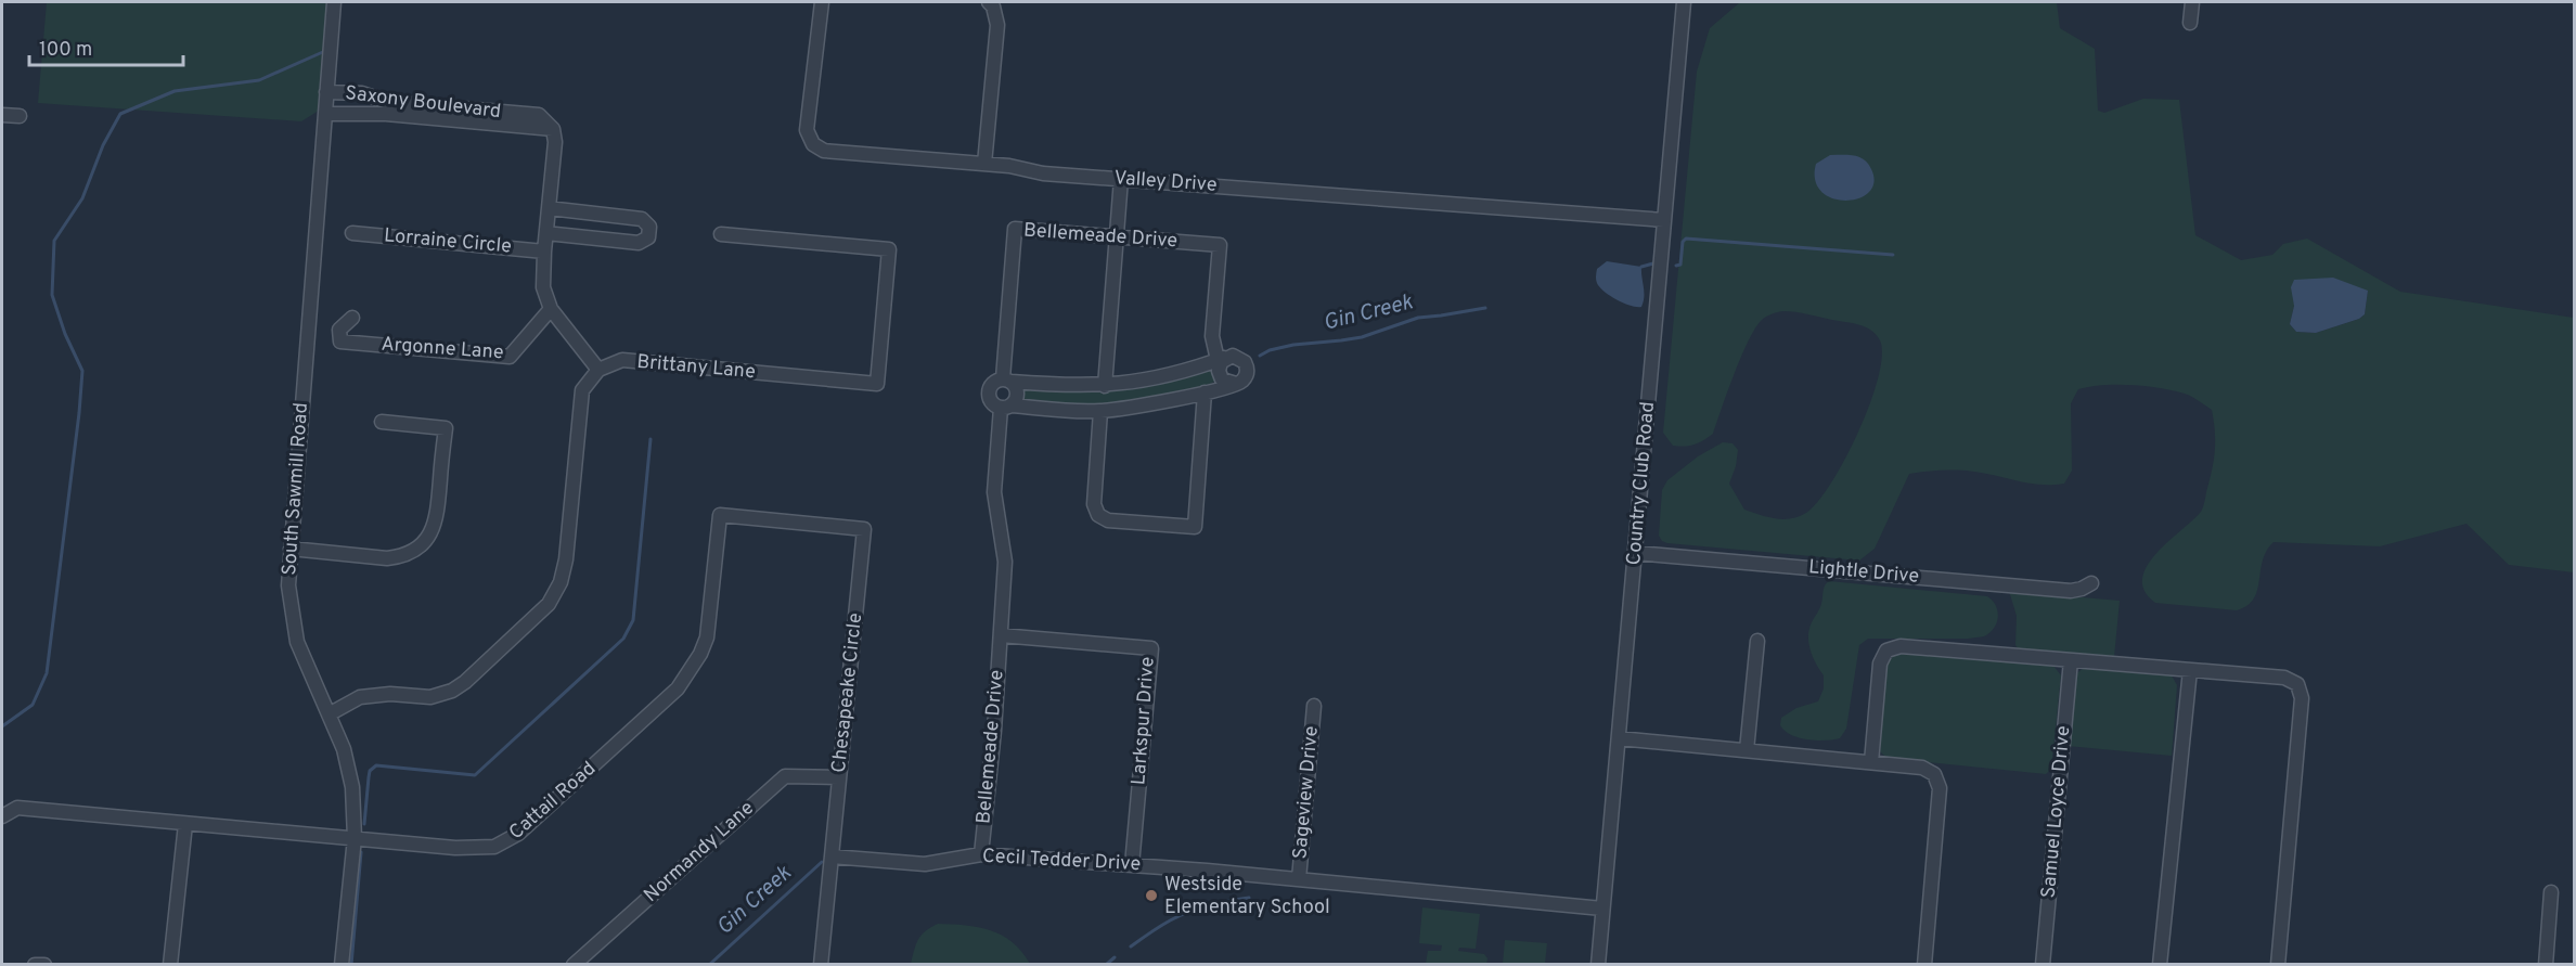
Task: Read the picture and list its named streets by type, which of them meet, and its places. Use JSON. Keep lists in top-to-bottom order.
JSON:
{
  "streets": {
    "street": [
      "Saxony Boulevard",
      "Valley Drive",
      "Bellemeade Drive",
      "Lorraine Circle",
      "Argonne Lane",
      "Brittany Lane",
      "Country Club Road",
      "South Sawmill Road",
      "Lightle Drive",
      "Chesapeake Circle",
      "Larkspur Drive",
      "Sageview Drive",
      "Cattail Road",
      "Samuel Loyce Drive",
      "Normandy Lane",
      "Cecil Tedder Drive"
    ]
  },
  "crossings": [
    ["Saxony Boulevard", "South Sawmill Road"],
    ["Valley Drive", "Country Club Road"],
    ["Bellemeade Drive", "Larkspur Drive"],
    ["Bellemeade Drive", "Cecil Tedder Drive"],
    ["Country Club Road", "Lightle Drive"],
    ["Country Club Road", "Cecil Tedder Drive"],
    ["South Sawmill Road", "Cattail Road"],
    ["Chesapeake Circle", "Cattail Road"],
    ["Chesapeake Circle", "Normandy Lane"],
    ["Chesapeake Circle", "Cecil Tedder Drive"],
    ["Larkspur Drive", "Cecil Tedder Drive"],
    ["Sageview Drive", "Cecil Tedder Drive"]
  ],
  "water": ["Gin Creek"],
  "places": ["Westside Elementary School"],
  "scale_bar": "100 m"
}
